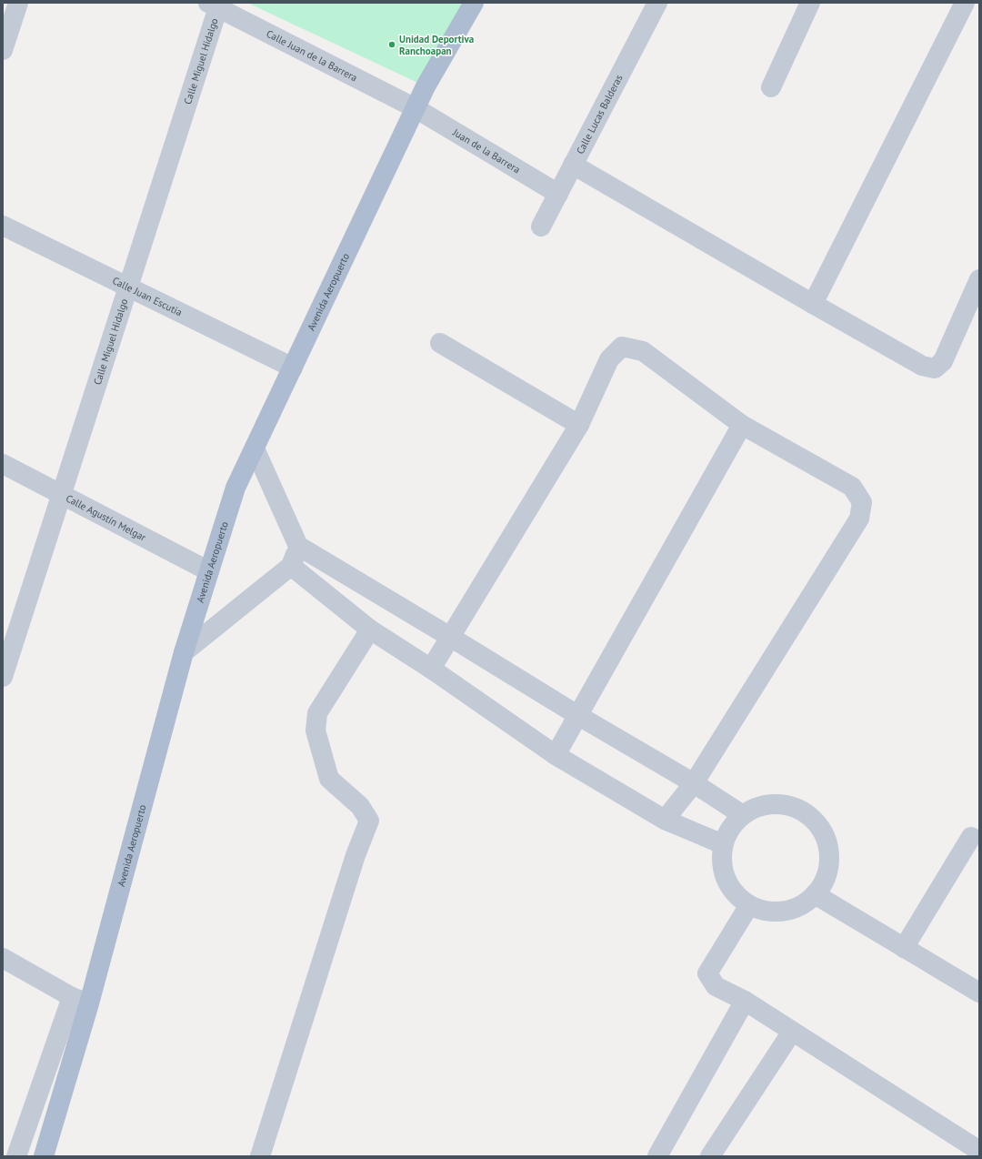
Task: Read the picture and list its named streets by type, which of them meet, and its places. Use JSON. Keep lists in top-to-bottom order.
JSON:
{
  "streets": {
    "main road": ["Avenida Aeropuerto"],
    "street": [
      "Calle Juan de la Barrera",
      "Calle Miguel Hidalgo",
      "Calle Lucas Balderas",
      "Juan de la Barrera",
      "Calle Juan Escutia",
      "Calle Agustín Melgar"
    ]
  },
  "crossings": [
    ["Calle Juan de la Barrera", "Calle Miguel Hidalgo"],
    ["Calle Juan de la Barrera", "Juan de la Barrera"],
    ["Calle Juan de la Barrera", "Avenida Aeropuerto"],
    ["Calle Miguel Hidalgo", "Calle Juan Escutia"],
    ["Calle Miguel Hidalgo", "Calle Agustín Melgar"],
    ["Calle Lucas Balderas", "Juan de la Barrera"],
    ["Juan de la Barrera", "Avenida Aeropuerto"],
    ["Avenida Aeropuerto", "Calle Juan Escutia"],
    ["Avenida Aeropuerto", "Calle Agustín Melgar"]
  ],
  "places": ["Unidad Deportiva Ranchoapan"]
}
